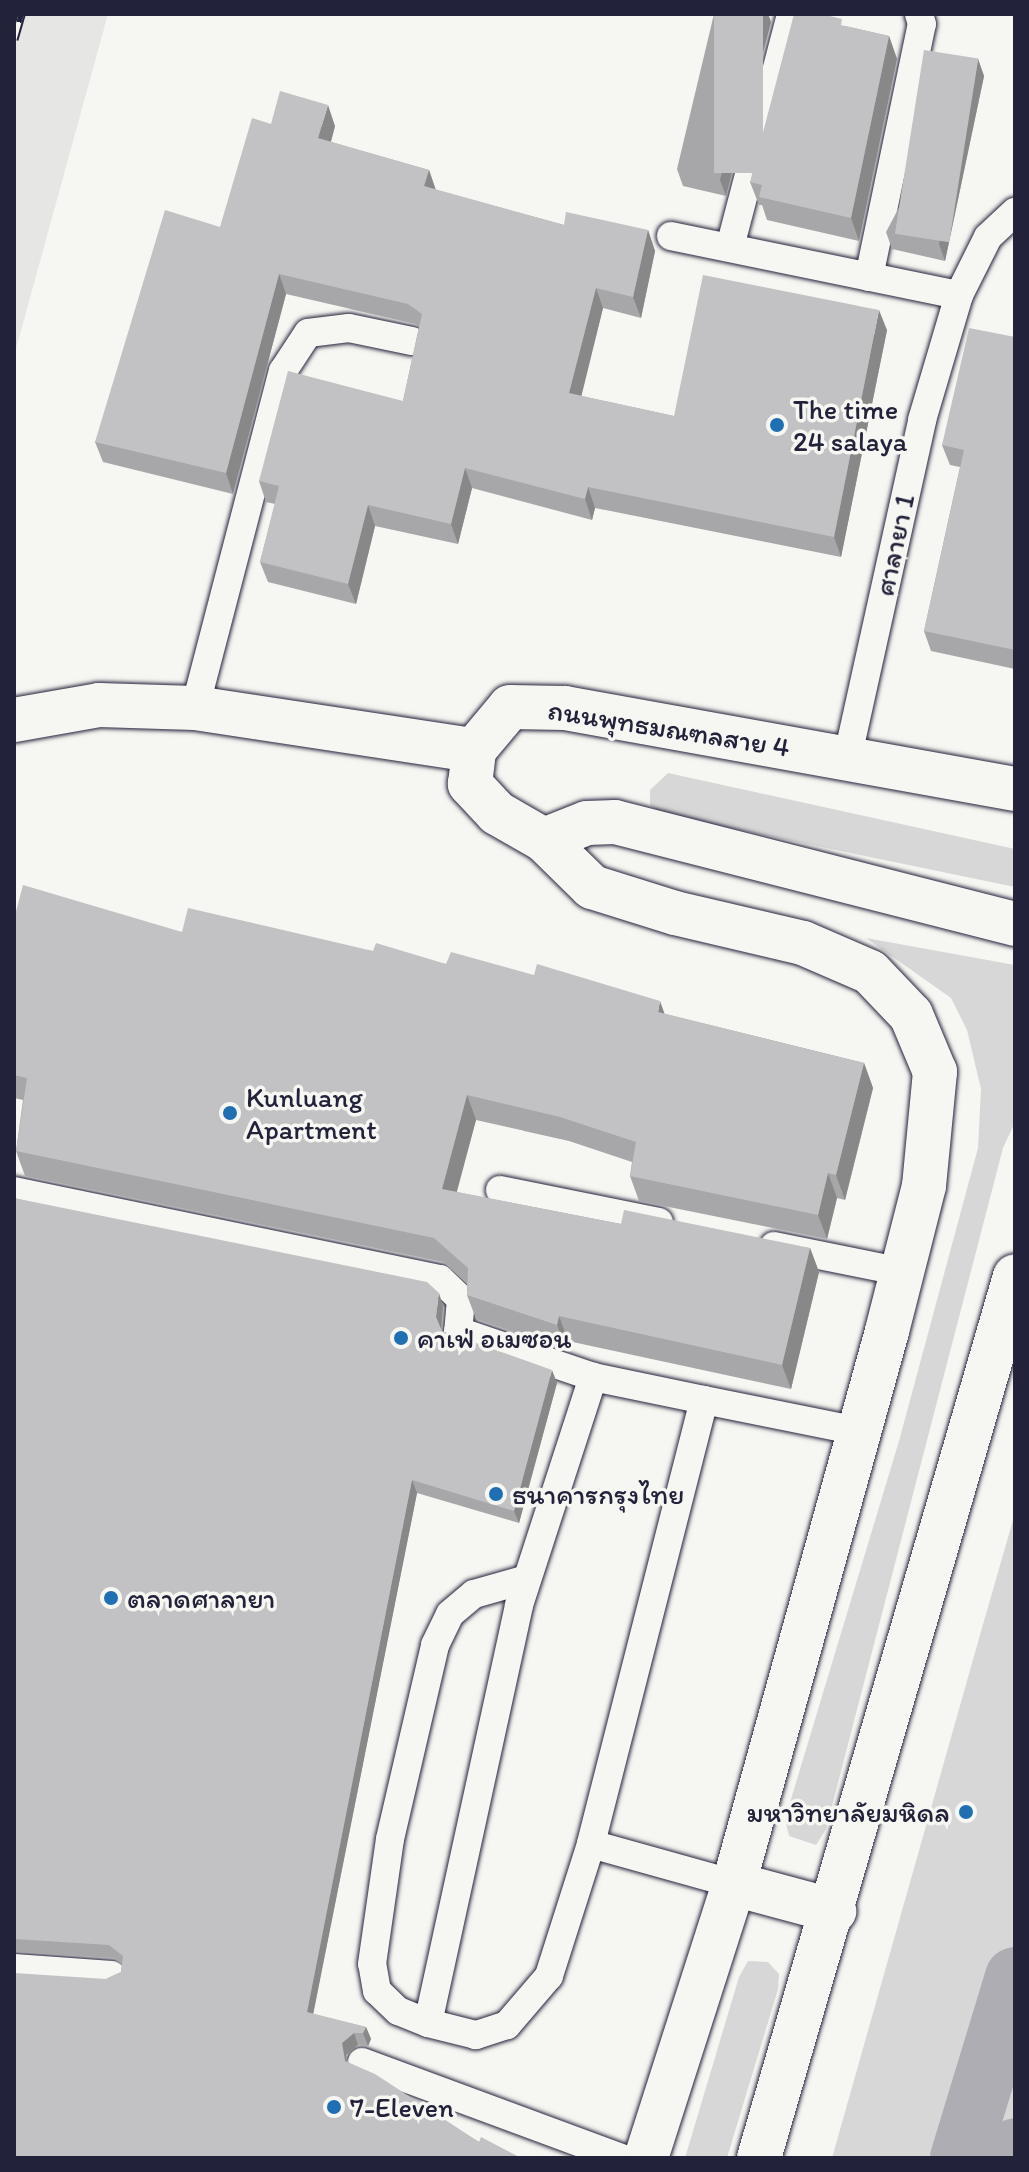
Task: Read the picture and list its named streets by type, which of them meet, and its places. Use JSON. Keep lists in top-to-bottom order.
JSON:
{
  "streets": {
    "main road": ["ถนนพุทธมณฑลสาย 4"],
    "lane": ["ศาลายา 1"]
  },
  "crossings": [
    ["ศาลายา 1", "ถนนพุทธมณฑลสาย 4"]
  ],
  "places": [
    "The time 24 salaya",
    "Kunluang Apartment",
    "คาเฟ่ อเมซอน",
    "ธนาคารกรุงไทย",
    "ตลาดศาลายา",
    "มหาวิทยาลัยมหิดล",
    "7-Eleven"
  ]
}
